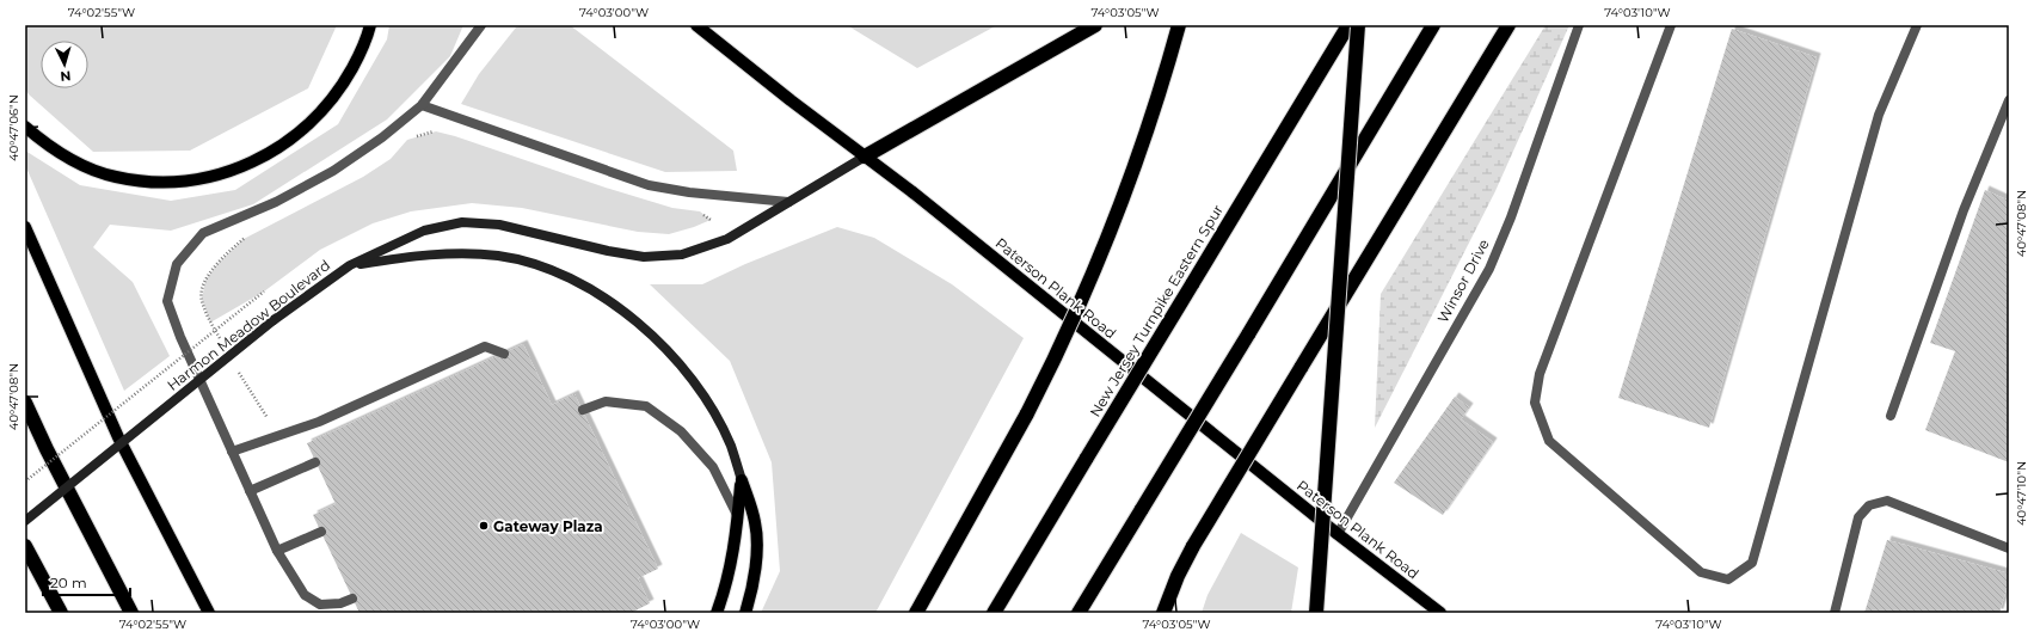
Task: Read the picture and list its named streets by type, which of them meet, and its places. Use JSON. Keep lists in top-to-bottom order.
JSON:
{
  "streets": {
    "highway": ["New Jersey Turnpike Eastern Spur"],
    "main road": ["Paterson Plank Road"],
    "street": ["Winsor Drive", "Harmon Meadow Boulevard"]
  },
  "crossings": [
    ["Winsor Drive", "Paterson Plank Road"],
    ["Paterson Plank Road", "Harmon Meadow Boulevard"]
  ],
  "places": ["Gateway Plaza"],
  "scale_bar": "20 m",
  "north": "bottom",
  "coordinates": [
    "74°02'55\"W",
    "74°03'00\"W",
    "74°03'05\"W",
    "74°03'10\"W",
    "40°47'06\"N",
    "40°47'08\"N",
    "40°47'10\"N"
  ]
}
